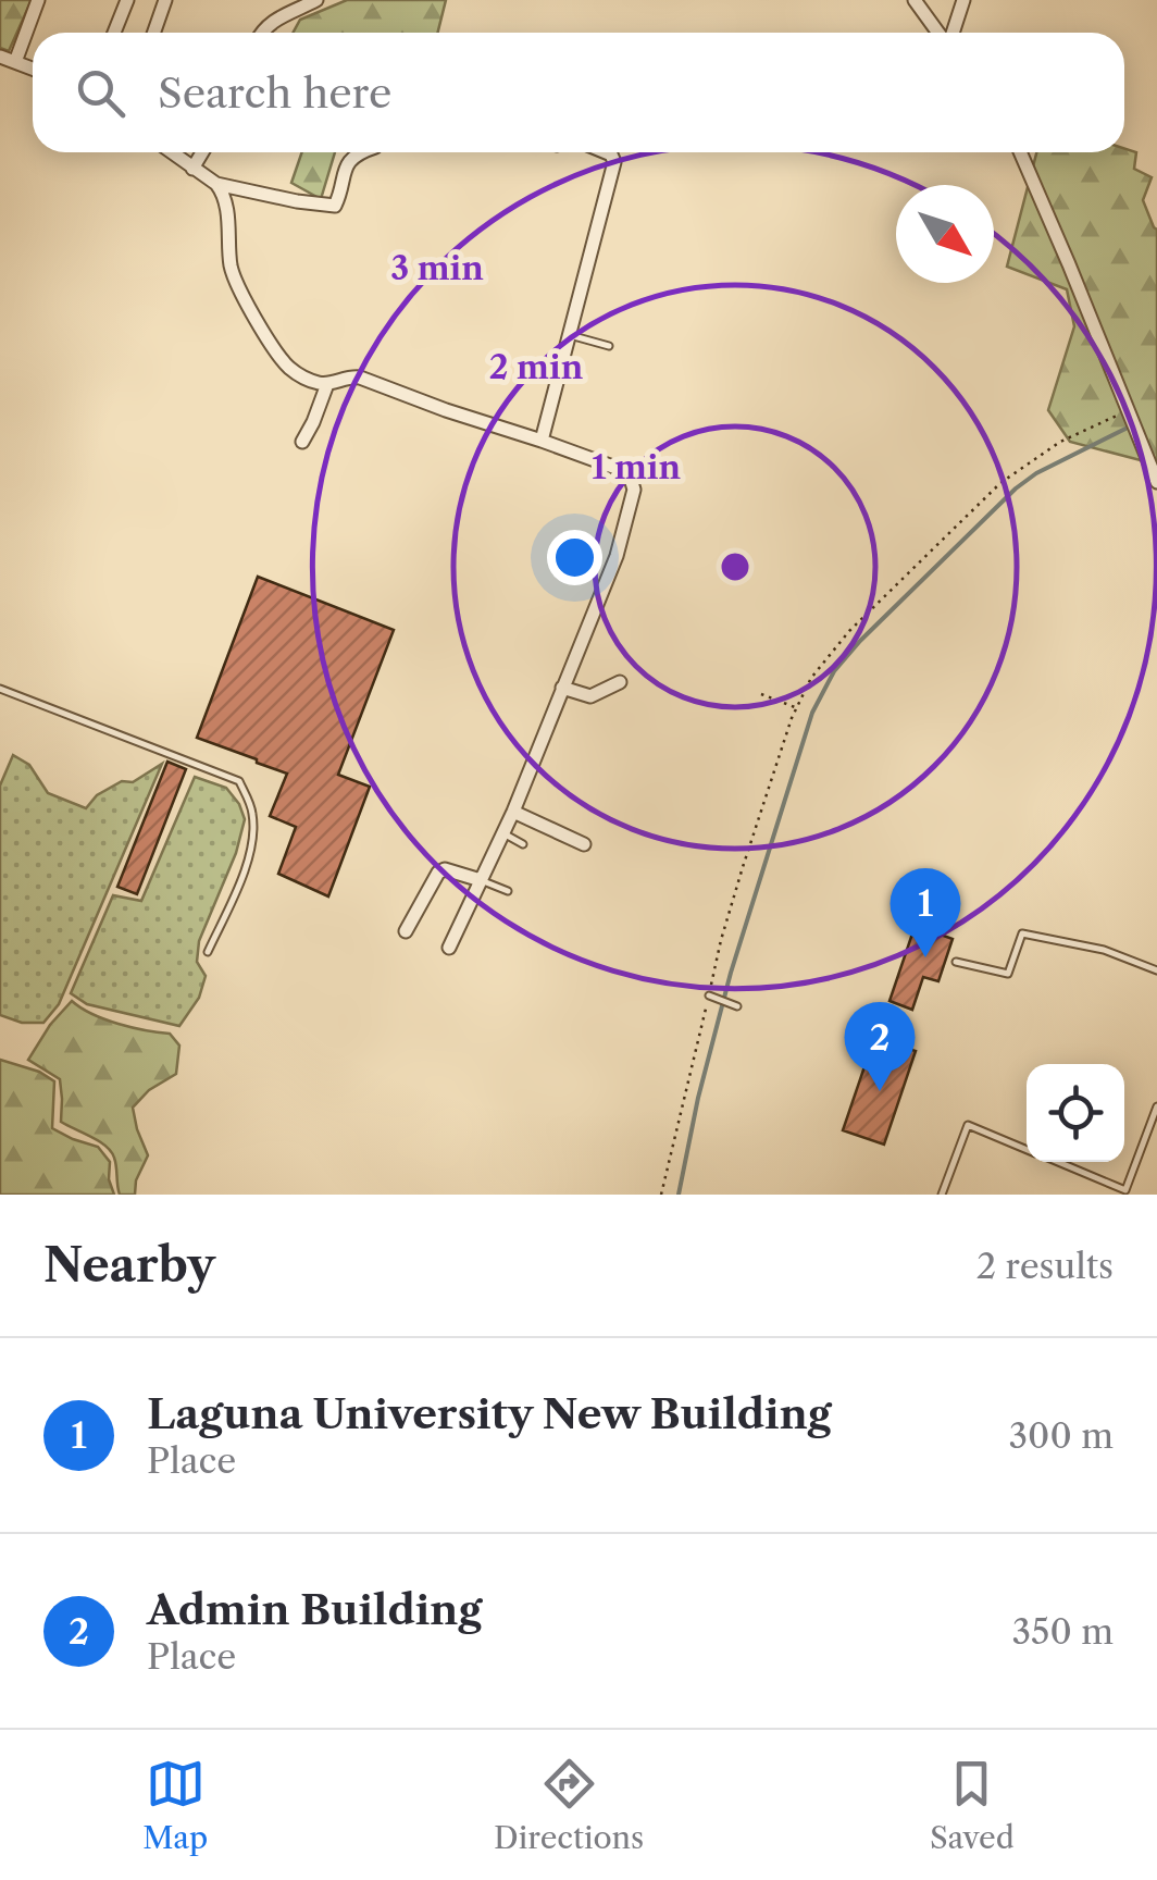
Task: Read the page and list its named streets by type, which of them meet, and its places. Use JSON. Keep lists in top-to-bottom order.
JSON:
{
  "north": "bottom right",
  "page": {
    "search": "Search here",
    "pins": ["1", "2"],
    "heading": ["Nearby", "2 results"],
    "list": [
      {
        "mark": "1",
        "name": "Laguna University New Building",
        "note": "Place",
        "value": "300 m"
      },
      {
        "mark": "2",
        "name": "Admin Building",
        "note": "Place",
        "value": "350 m"
      }
    ],
    "nav": ["Map", "Directions", "Saved"]
  },
  "rings": ["3 min", "2 min", "1 min"]
}
